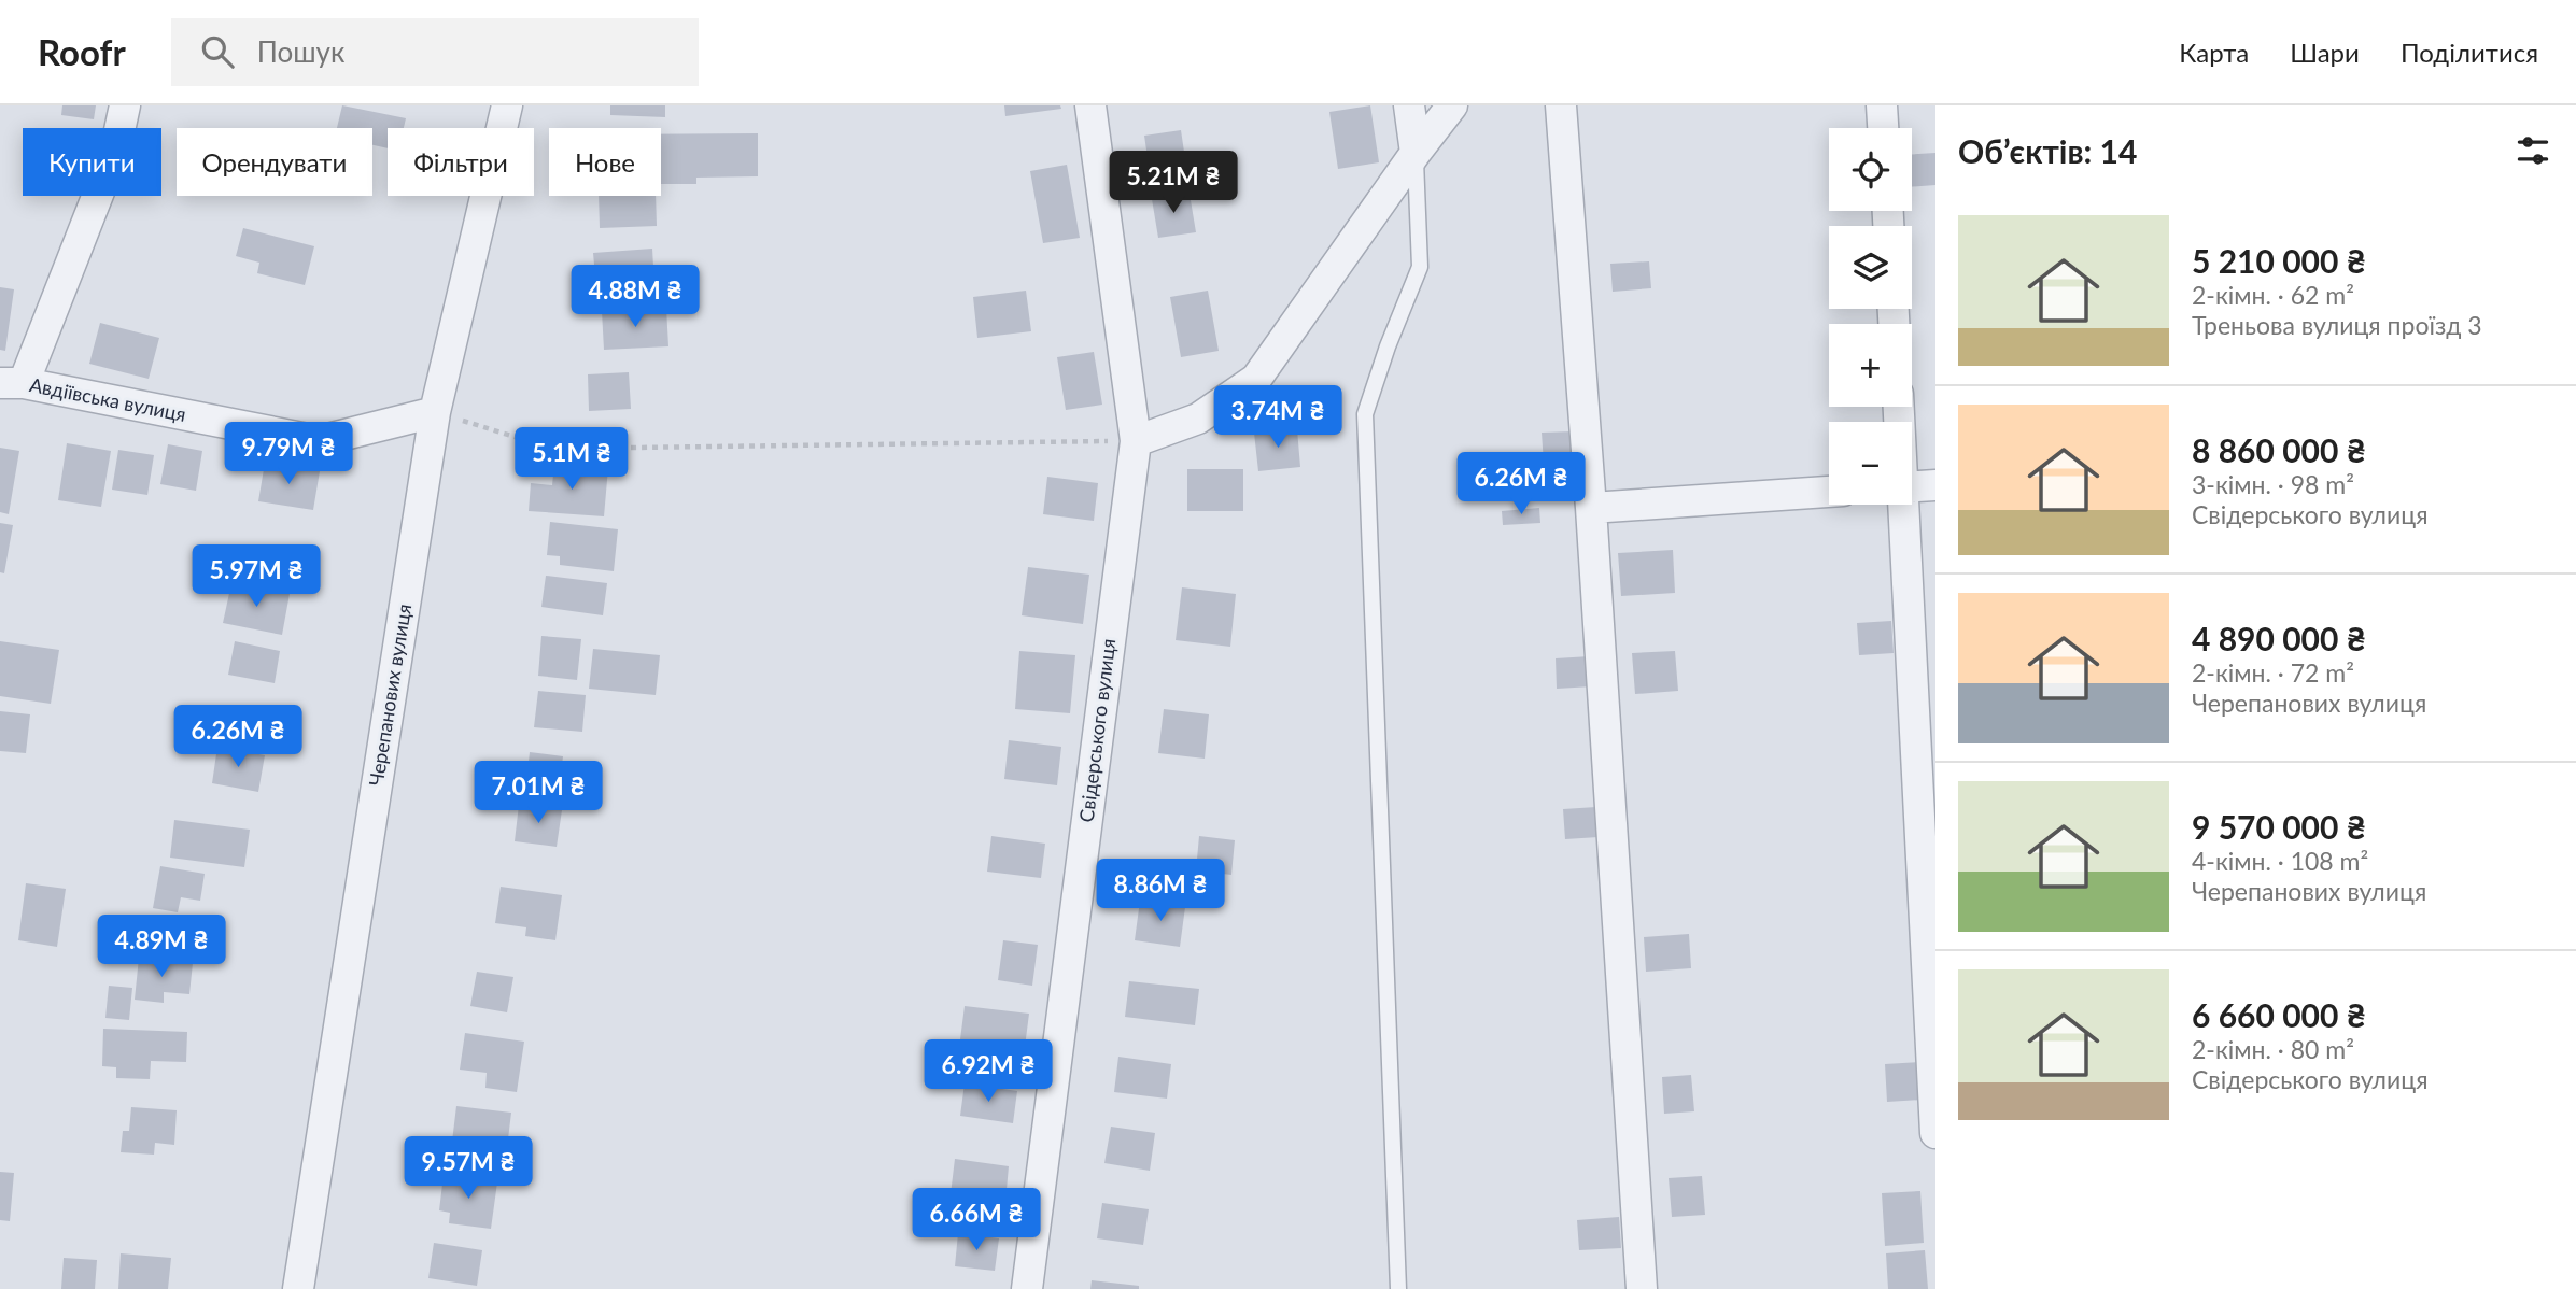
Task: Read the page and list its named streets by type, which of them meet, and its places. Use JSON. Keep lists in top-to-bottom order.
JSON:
{
  "streets": {
    "street": ["Авдіївська вулиця", "Черепанових вулиця", "Свiдерського вулиця"]
  },
  "crossings": [
    ["Авдіївська вулиця", "Черепанових вулиця"]
  ],
  "page": {
    "header": "Roofr",
    "search": "Пошук",
    "nav": ["Карта", "Шари", "Поділитися"],
    "heading": "Об’єктів: 14",
    "map_buttons": ["+", "−"],
    "chip": [
      "Купити",
      "Орендувати",
      "Фільтри",
      "Нове"
    ],
    "price": [
      "5.21M ₴",
      "4.88M ₴",
      "3.74M ₴",
      "9.79M ₴",
      "5.1M ₴",
      "6.26M ₴",
      "5.97M ₴",
      "6.26M ₴",
      "7.01M ₴",
      "8.86M ₴",
      "4.89M ₴",
      "6.92M ₴",
      "9.57M ₴",
      "6.66M ₴"
    ],
    "list": [
      {
        "name": "5 210 000 ₴",
        "note": "2-кімн. · 62 m² · Треньова вулиця проїзд 3"
      },
      {
        "name": "8 860 000 ₴",
        "note": "3-кімн. · 98 m² · Свiдерського вулиця"
      },
      {
        "name": "4 890 000 ₴",
        "note": "2-кімн. · 72 m² · Черепанових вулиця"
      },
      {
        "name": "9 570 000 ₴",
        "note": "4-кімн. · 108 m² · Черепанових вулиця"
      },
      {
        "name": "6 660 000 ₴",
        "note": "2-кімн. · 80 m² · Свiдерського вулиця"
      }
    ]
  }
}
